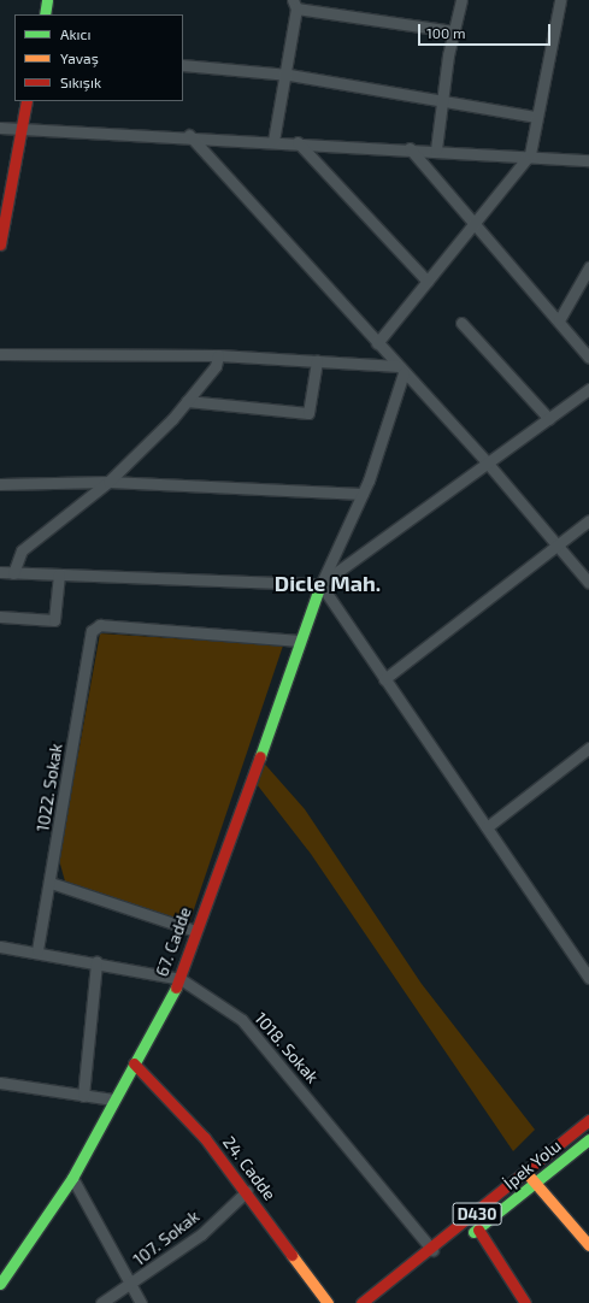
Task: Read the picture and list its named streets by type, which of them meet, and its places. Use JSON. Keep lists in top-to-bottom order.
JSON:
{
  "streets": {
    "main road": [
      "67. Cadde",
      "İpek Yolu",
      "24. Cadde",
      "D430"
    ],
    "street": ["1022. Sokak", "1018. Sokak", "107. Sokak"]
  },
  "crossings": [
    ["1022. Sokak", "67. Cadde"],
    ["1022. Sokak", "1018. Sokak"],
    ["67. Cadde", "1018. Sokak"],
    ["67. Cadde", "24. Cadde"],
    ["1018. Sokak", "D430"],
    ["24. Cadde", "107. Sokak"]
  ],
  "districts": ["Dicle Mah."],
  "legend": ["Akıcı", "Yavaş", "Sıkışık"],
  "scale_bar": "100 m"
}
